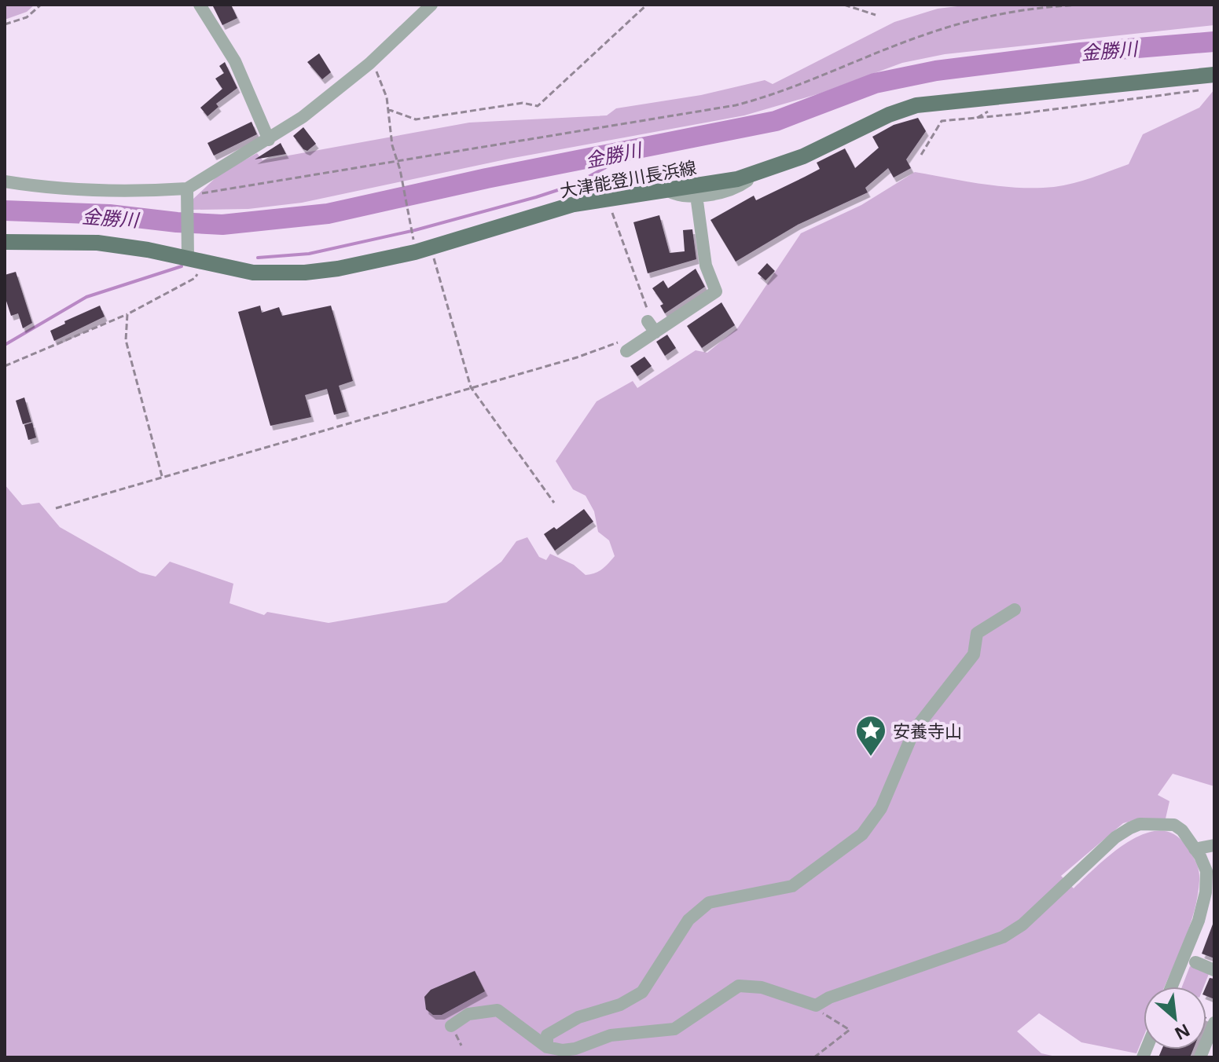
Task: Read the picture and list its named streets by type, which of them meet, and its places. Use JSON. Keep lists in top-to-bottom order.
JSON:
{
  "streets": {
    "main road": ["大津能登川長浜線"]
  },
  "water": ["金勝川"],
  "places": {
    "place": ["安養寺山"]
  },
  "north": "bottom right"
}
